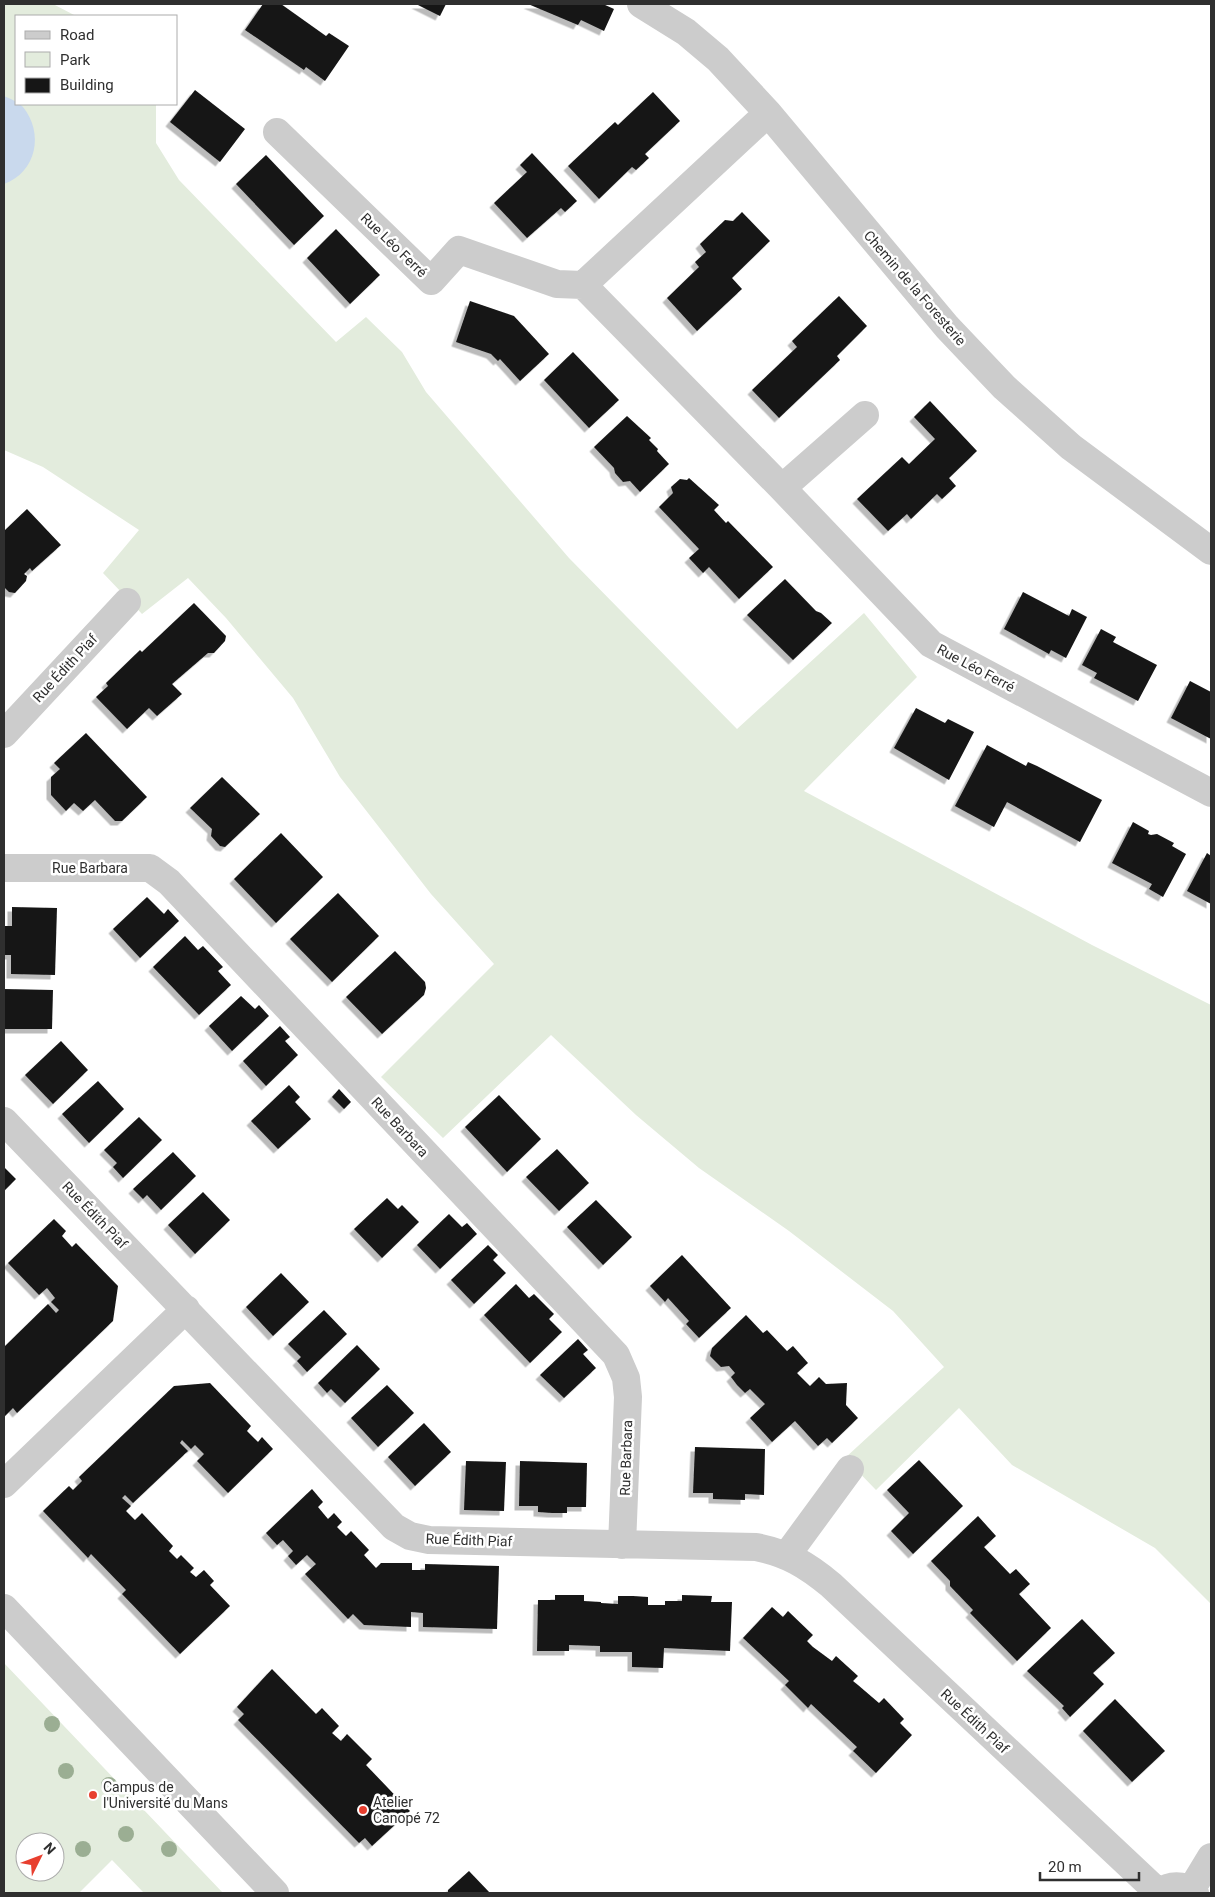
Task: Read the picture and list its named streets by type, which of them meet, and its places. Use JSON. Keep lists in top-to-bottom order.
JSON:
{
  "streets": {
    "street": [
      "Rue Léo Ferré",
      "Chemin de la Foresterie",
      "Rue Édith Piaf",
      "Rue Barbara"
    ]
  },
  "crossings": [
    ["Rue Édith Piaf", "Rue Barbara"]
  ],
  "places": ["Campus de l'Université du Mans", "Atelier Canopé 72"],
  "legend": ["Road", "Park", "Building"],
  "scale_bar": "20 m",
  "north": "top right"
}
